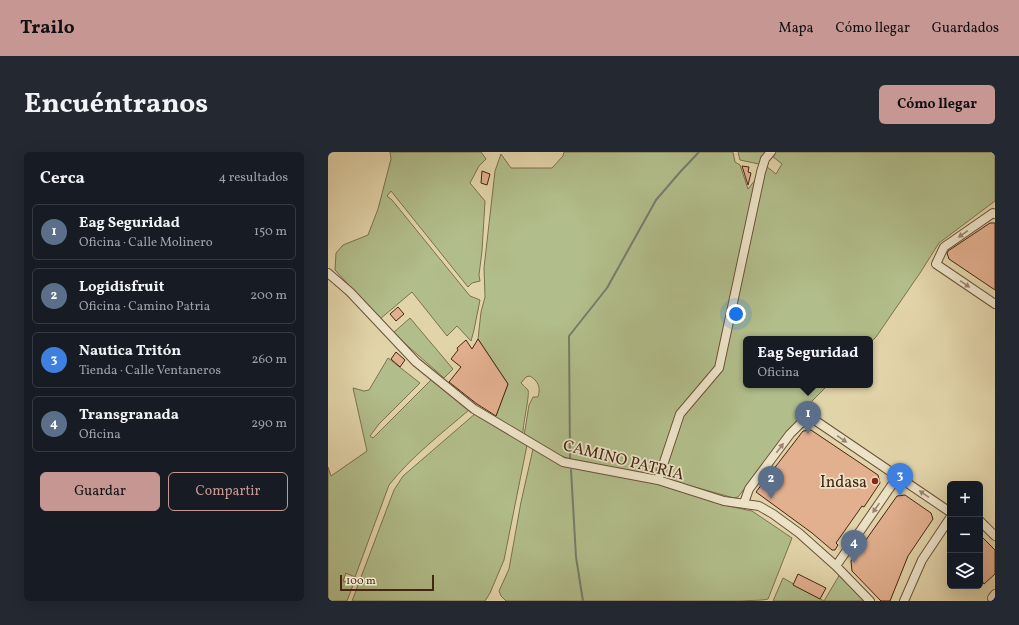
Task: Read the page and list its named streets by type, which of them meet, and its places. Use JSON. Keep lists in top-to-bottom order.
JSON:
{
  "streets": {
    "street": ["CAMINO PATRIA"]
  },
  "places": ["Indasa"],
  "scale_bar": "100 m",
  "page": {
    "header": "Trailo",
    "nav": ["Mapa", "Cómo llegar", "Guardados"],
    "title": "Encuéntranos",
    "buttons": [
      "Cómo llegar",
      ["Guardar", "Compartir"]
    ],
    "heading": ["Cerca", "4 resultados"],
    "list": [
      {
        "mark": "1",
        "name": "Eag Seguridad",
        "note": "Oficina · Calle Molinero",
        "value": "150 m"
      },
      {
        "mark": "2",
        "name": "Logidisfruit",
        "note": "Oficina · Camino Patria",
        "value": "200 m"
      },
      {
        "mark": "3",
        "name": "Nautica Tritón",
        "note": "Tienda · Calle Ventaneros",
        "value": "260 m"
      },
      {
        "mark": "4",
        "name": "Transgranada",
        "note": "Oficina",
        "value": "290 m"
      }
    ],
    "popup": ["Eag Seguridad", "Oficina"],
    "pins": [
      "1",
      "3",
      "2",
      "4"
    ],
    "map_buttons": ["+", "−"],
    "scale": "100 m"
  }
}
